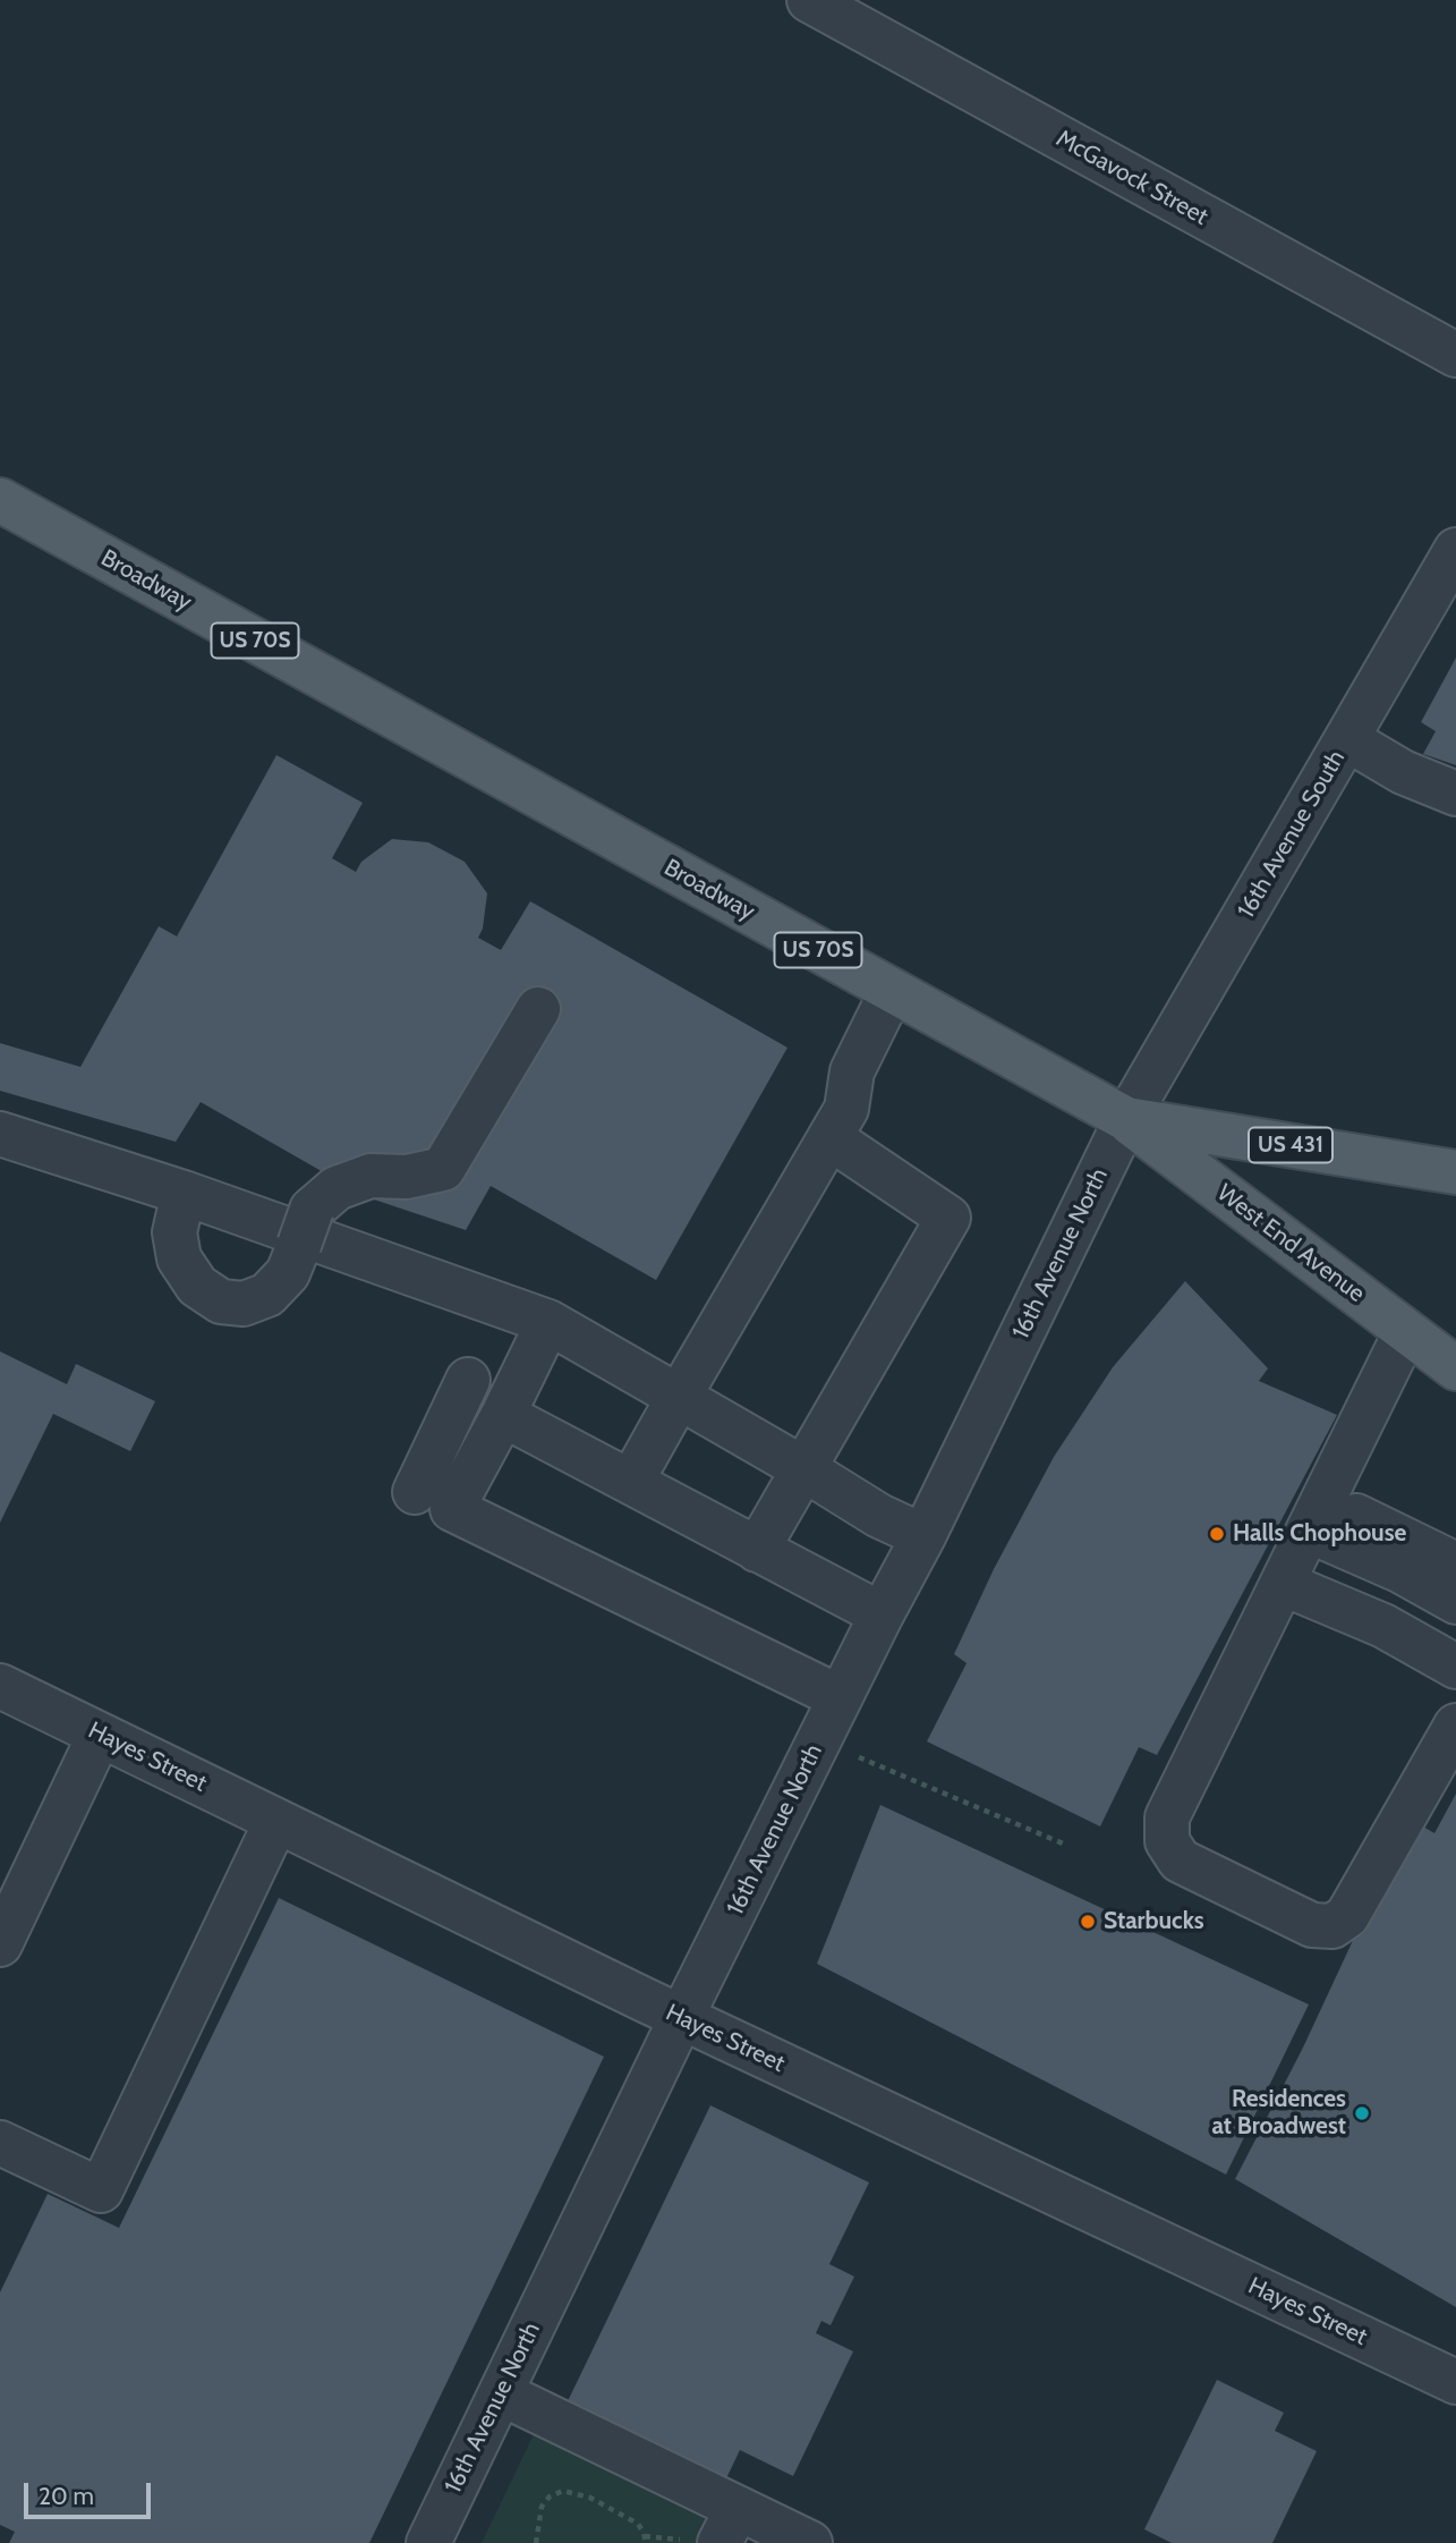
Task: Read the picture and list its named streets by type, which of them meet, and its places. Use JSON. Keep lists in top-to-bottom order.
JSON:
{
  "streets": {
    "main road": [
      "Broadway",
      "US 70S",
      "US 431",
      "West End Avenue"
    ],
    "street": [
      "McGavock Street",
      "16th Avenue South",
      "16th Avenue North",
      "Hayes Street"
    ]
  },
  "crossings": [
    ["Broadway", "16th Avenue South"],
    ["Broadway", "West End Avenue"],
    ["Broadway", "16th Avenue North"],
    ["16th Avenue South", "West End Avenue"],
    ["16th Avenue South", "16th Avenue North"],
    ["West End Avenue", "16th Avenue North"],
    ["16th Avenue North", "Hayes Street"]
  ],
  "places": ["Halls Chophouse", "Starbucks", "Residences at Broadwest"],
  "scale_bar": "20 m"
}
